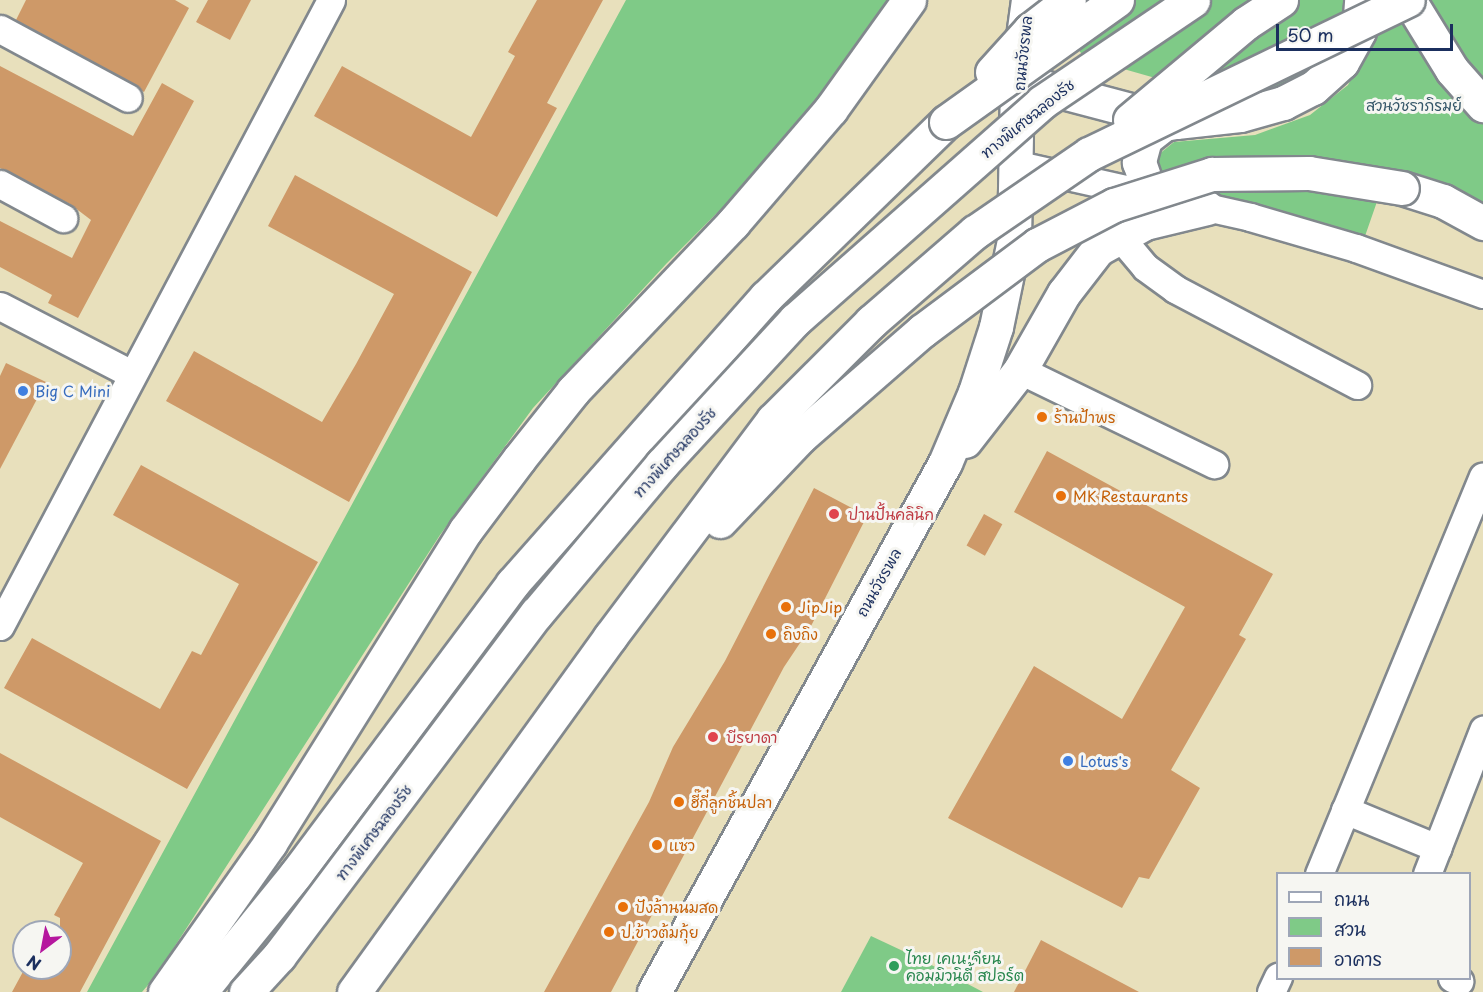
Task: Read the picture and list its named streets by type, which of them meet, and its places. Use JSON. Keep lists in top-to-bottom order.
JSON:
{
  "streets": {
    "main road": ["ถนนวัชรพล", "ทางพิเศษฉลองรัช"]
  },
  "parks": ["สวนวัชราภิรมย์"],
  "places": [
    "Big C Mini",
    "ร้านป้าพร",
    "MK Restaurants",
    "ปานปั้นคลินิก",
    "JipJip",
    "ถิงถิง",
    "บีรยาดา",
    "Lotus's",
    "ฮี๊กี่ลูกชิ้นปลา",
    "แซว",
    "ปังล้านนมสด",
    "ป.ข้าวต้มกุ้ย",
    "ไทย เคเนเดียน คอมมิวนิตี้ สปอร์ต"
  ],
  "legend": ["ถนน", "สวน", "อาคาร"],
  "scale_bar": "50 m",
  "north": "bottom left"
}
